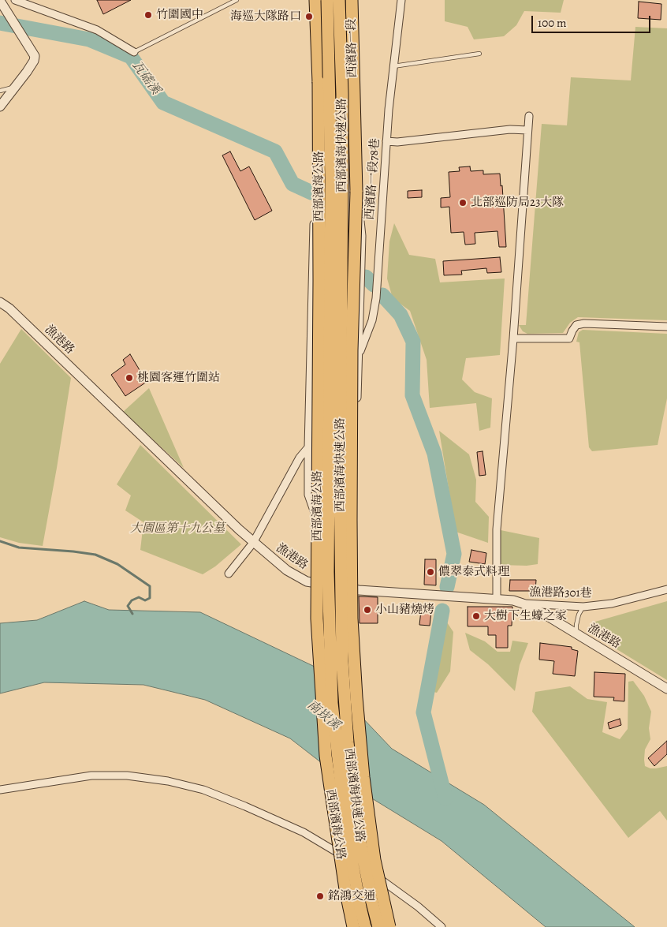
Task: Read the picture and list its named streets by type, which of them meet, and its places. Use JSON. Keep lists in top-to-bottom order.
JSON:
{
  "streets": {
    "main road": ["西濱路一段", "西部濱海快速公路", "西部濱海公路"],
    "street": ["西濱路一段78巷", "漁港路", "漁港路301巷"]
  },
  "crossings": [
    ["漁港路", "漁港路301巷"]
  ],
  "water": ["瓦磘溪", "南崁溪"],
  "parks": ["大園區第十九公墓"],
  "places": [
    "竹圍國中",
    "海巡大隊路口",
    "北部巡防局23大隊",
    "桃園客運竹圍站",
    "儂翠泰式料理",
    "小山豬燒烤",
    "大樹下生蠔之家",
    "銘鴻交通"
  ],
  "scale_bar": "100 m"
}
